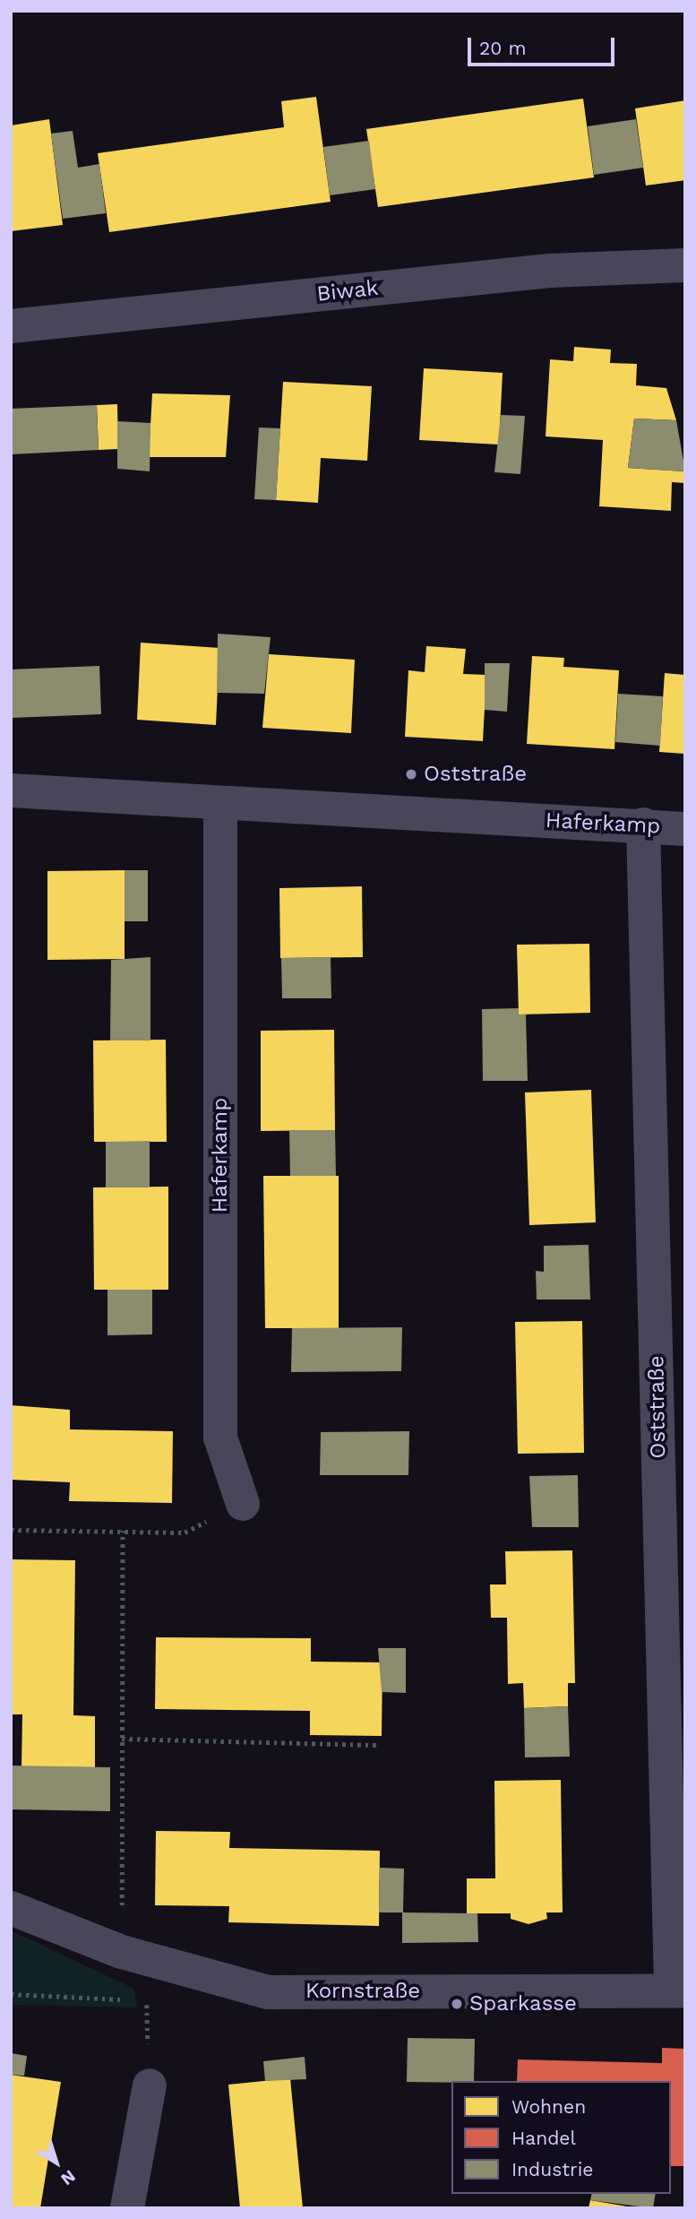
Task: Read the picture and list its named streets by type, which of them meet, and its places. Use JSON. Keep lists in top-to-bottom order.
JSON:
{
  "streets": {
    "street": [
      "Biwak",
      "Haferkamp",
      "Oststraße",
      "Kornstraße"
    ]
  },
  "crossings": [
    ["Haferkamp", "Oststraße"],
    ["Oststraße", "Kornstraße"]
  ],
  "places": ["Oststraße", "Sparkasse"],
  "legend": ["Wohnen", "Handel", "Industrie"],
  "scale_bar": "20 m",
  "north": "bottom right"
}
